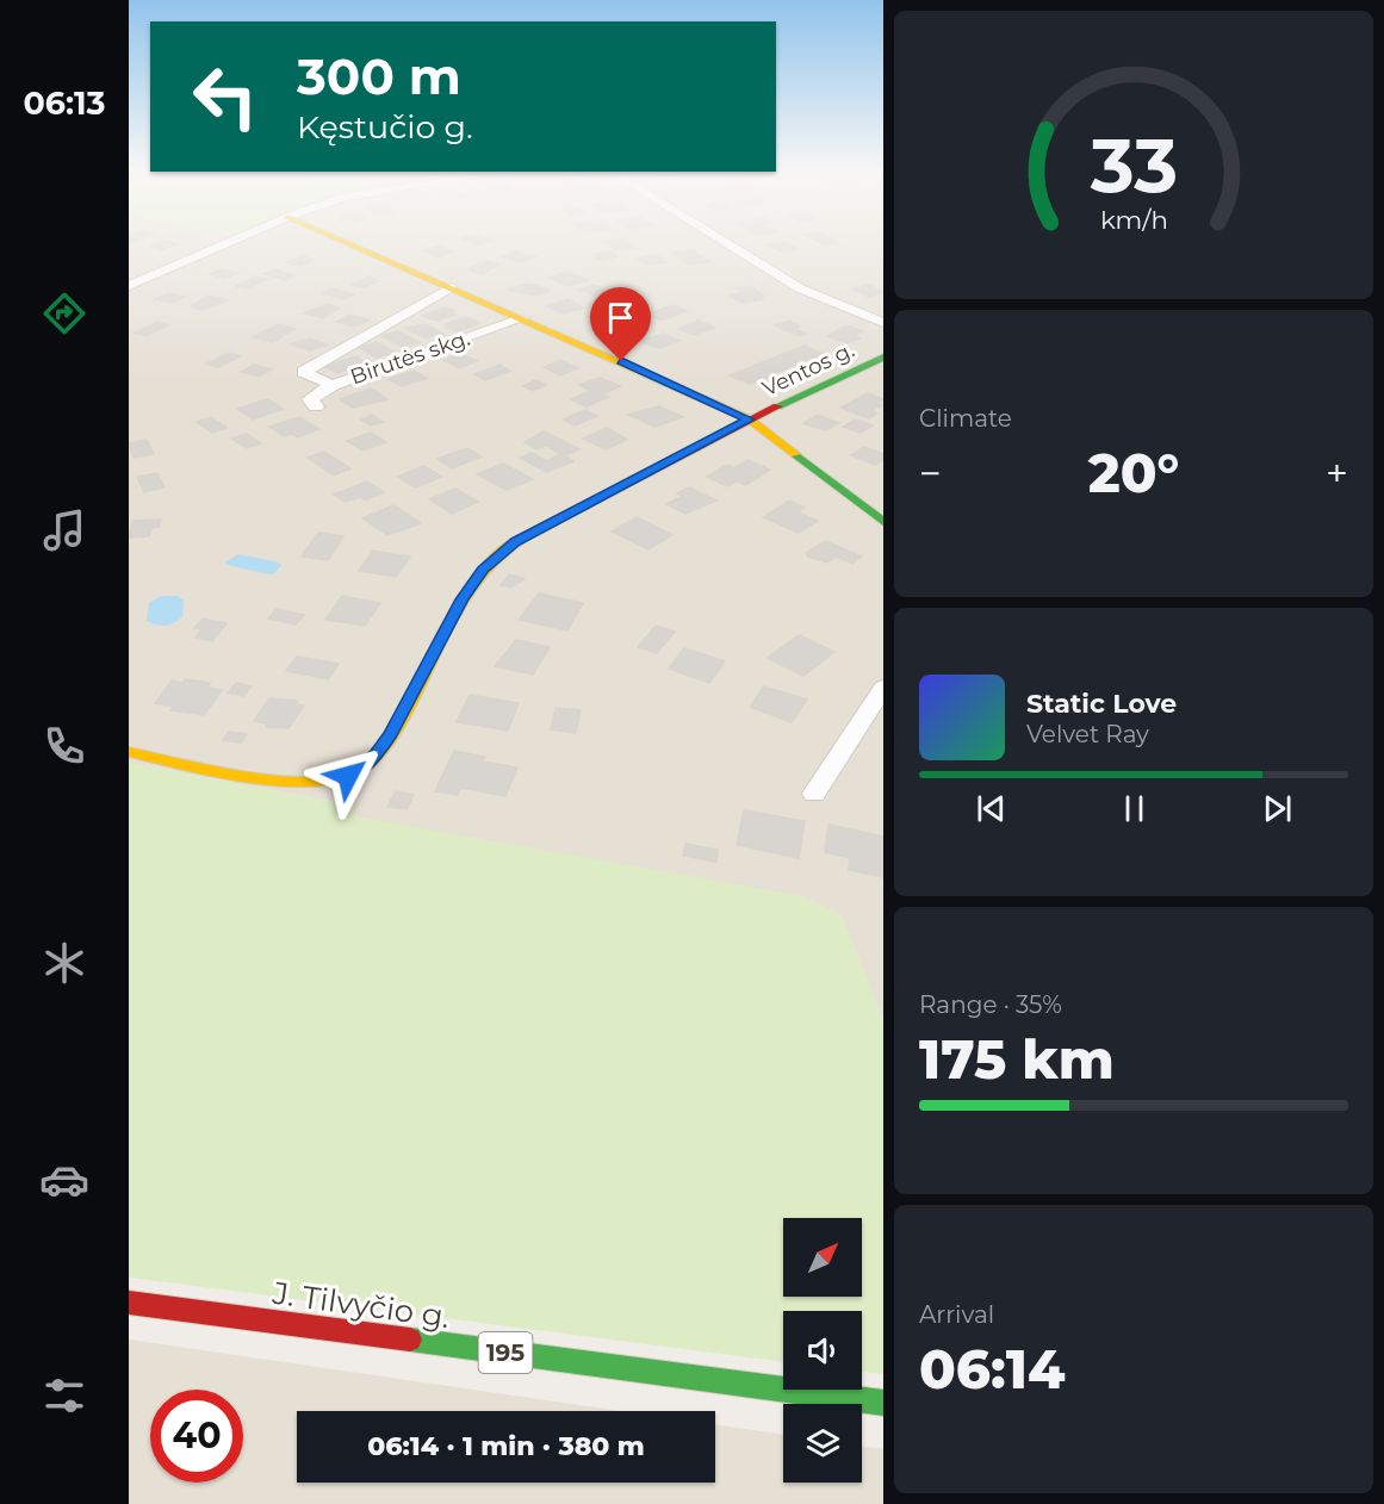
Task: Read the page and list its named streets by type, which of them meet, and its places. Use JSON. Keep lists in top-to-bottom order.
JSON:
{
  "streets": {
    "street": [
      "Birutės skg.",
      "Ventos g.",
      "J. Tilvyčio g.",
      "195"
    ]
  },
  "north": "top right",
  "page": {
    "tabs": "06:13",
    "turn": ["300 m", "Kęstučio g."],
    "tile": [
      "Climate",
      ["Range · 35%", "175 km"],
      ["Arrival", "06:14"]
    ],
    "heat": ["−", "20°", "+"],
    "song": ["Static Love", "Velvet Ray"],
    "limit": "40",
    "trip": "06:14 · 1 min · 380 m",
    "gauge": ["33", "km/h"]
  }
}
